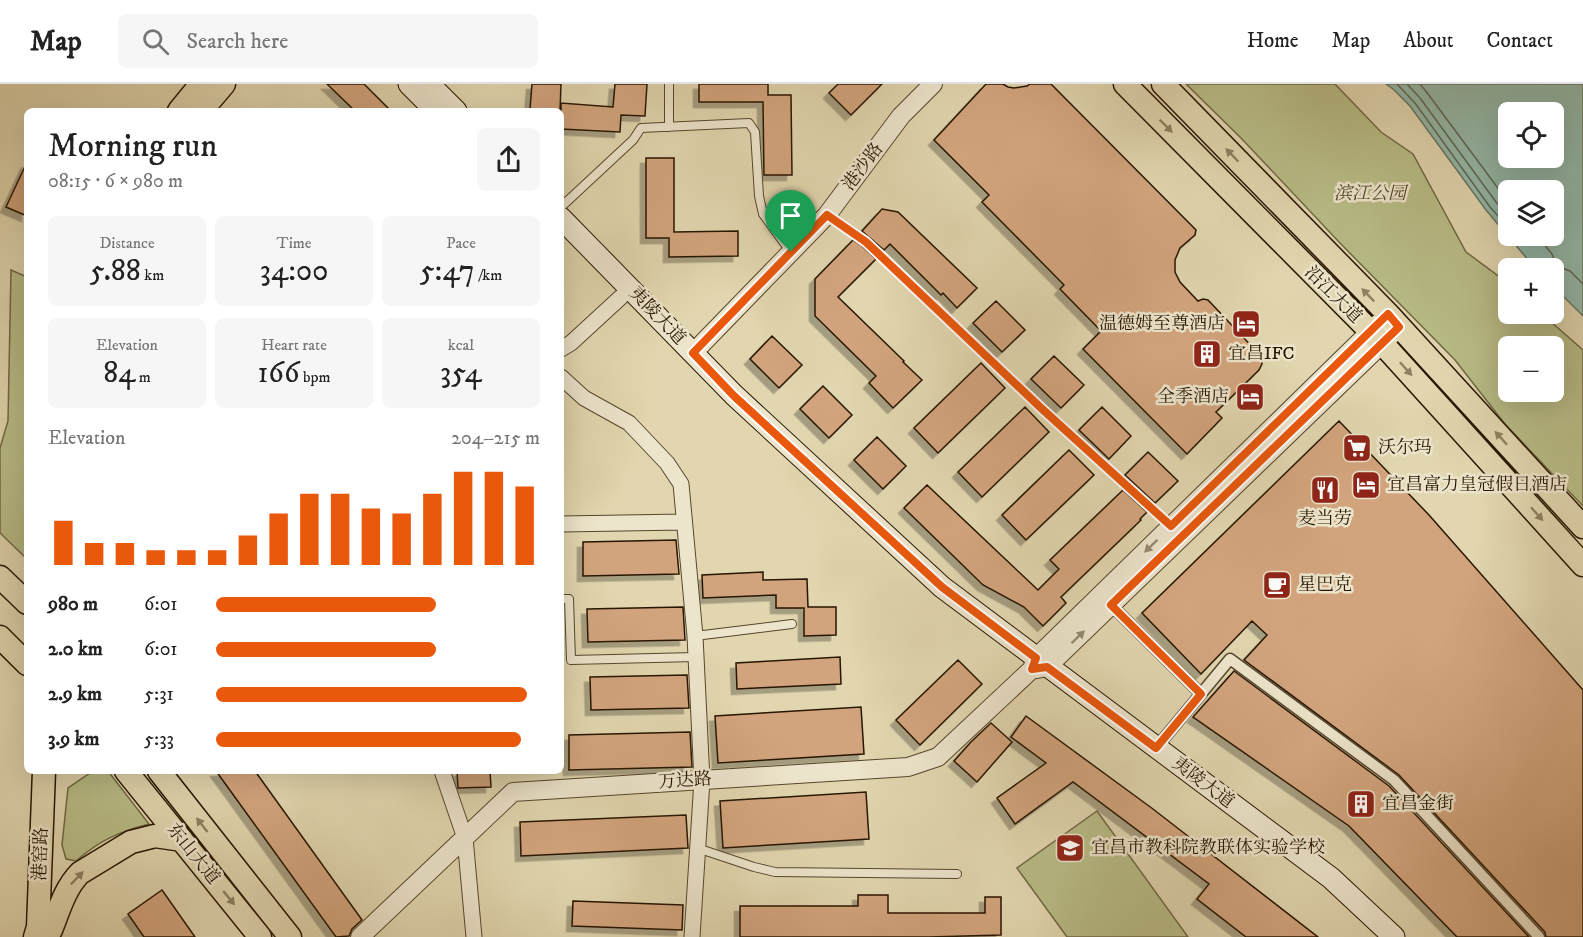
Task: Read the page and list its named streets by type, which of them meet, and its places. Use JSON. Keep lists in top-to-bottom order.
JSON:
{
  "streets": {
    "main road": [
      "沿江大道",
      "夷陵大道",
      "港窑路",
      "东山大道"
    ],
    "street": ["港沙路", "万达路"]
  },
  "crossings": [
    ["港沙路", "夷陵大道"],
    ["沿江大道", "万达路"],
    ["夷陵大道", "万达路"]
  ],
  "parks": ["滨江公园"],
  "places": {
    "hotel": ["温德姆至尊酒店", "全季酒店", "宜昌富力皇冠假日酒店"],
    "building": ["宜昌IFC", "宜昌金街"],
    "supermarket": ["沃尔玛"],
    "restaurant": ["麦当劳"],
    "cafe": ["星巴克"],
    "school or university": ["宜昌市教科院教联体实验学校"]
  },
  "page": {
    "header": "Map",
    "search": "Search here",
    "nav": [
      "Home",
      "Map",
      "About",
      "Contact"
    ],
    "map_buttons": ["+", "−"],
    "heading": ["Morning run", "08:15 · 6 × 980 m"],
    "stats": [
      ["Distance", "5.88 km"],
      ["Time", "34:00"],
      ["Pace", "5:47 /km"],
      ["Elevation", "84 m"],
      ["Heart rate", "166 bpm"],
      ["kcal", "354"]
    ],
    "chart": ["Elevation", "204–215 m"],
    "list": [
      {
        "name": "980 m",
        "note": "6:01"
      },
      {
        "name": "2.0 km",
        "note": "6:01"
      },
      {
        "name": "2.9 km",
        "note": "5:31"
      },
      {
        "name": "3.9 km",
        "note": "5:33"
      }
    ]
  }
}
